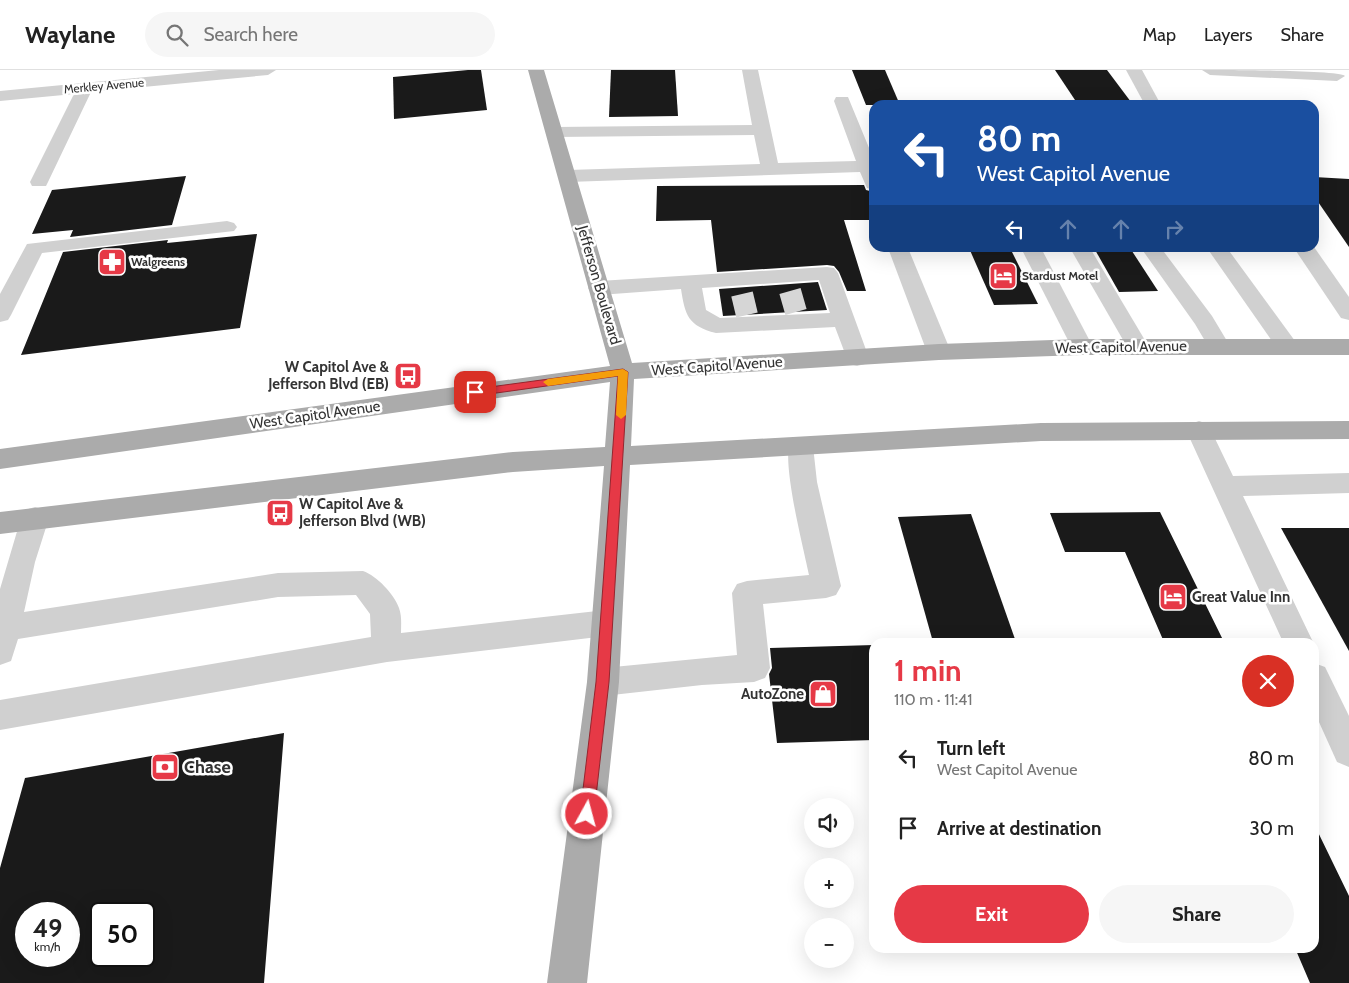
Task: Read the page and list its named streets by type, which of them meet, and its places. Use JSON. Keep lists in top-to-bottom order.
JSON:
{
  "streets": {
    "main road": ["Jefferson Boulevard", "West Capitol Avenue"],
    "street": ["Merkley Avenue"]
  },
  "crossings": [
    ["Jefferson Boulevard", "West Capitol Avenue"]
  ],
  "places": {
    "pharmacy": ["Walgreens"],
    "hotel": ["Stardust Motel", "Great Value Inn"],
    "bus stop": ["W Capitol Ave & Jefferson Blvd (EB)", "W Capitol Ave & Jefferson Blvd (WB)"],
    "shop": ["AutoZone"],
    "bank": ["Chase"]
  },
  "page": {
    "header": "Waylane",
    "search": "Search here",
    "nav": ["Map", "Layers", "Share"],
    "turn": ["80 m", "West Capitol Avenue"],
    "heading": ["1 min", "110 m · 11:41"],
    "list": [
      {
        "name": "Turn left",
        "note": "West Capitol Avenue",
        "value": "80 m"
      },
      {
        "name": "Arrive at destination",
        "value": "30 m"
      }
    ],
    "map_buttons": ["+", "−"],
    "buttons": ["Exit", "Share"],
    "speed": "49 km/h",
    "limit": "50"
  }
}
